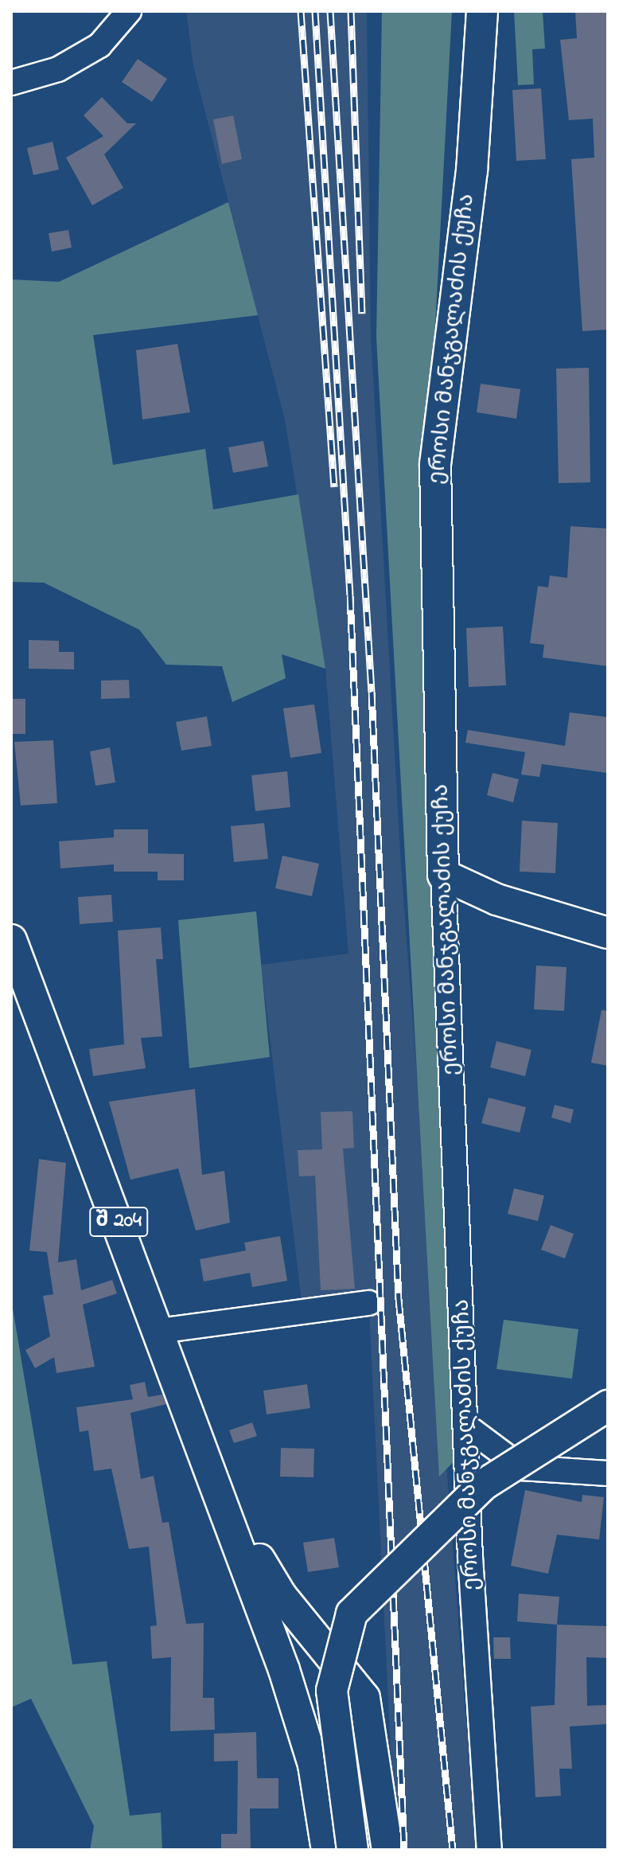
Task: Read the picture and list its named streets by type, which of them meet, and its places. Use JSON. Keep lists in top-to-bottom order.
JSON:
{
  "streets": {
    "main road": ["ეროსი მანჯგალაძის ქუჩა", "შ 204"]
  }
}
